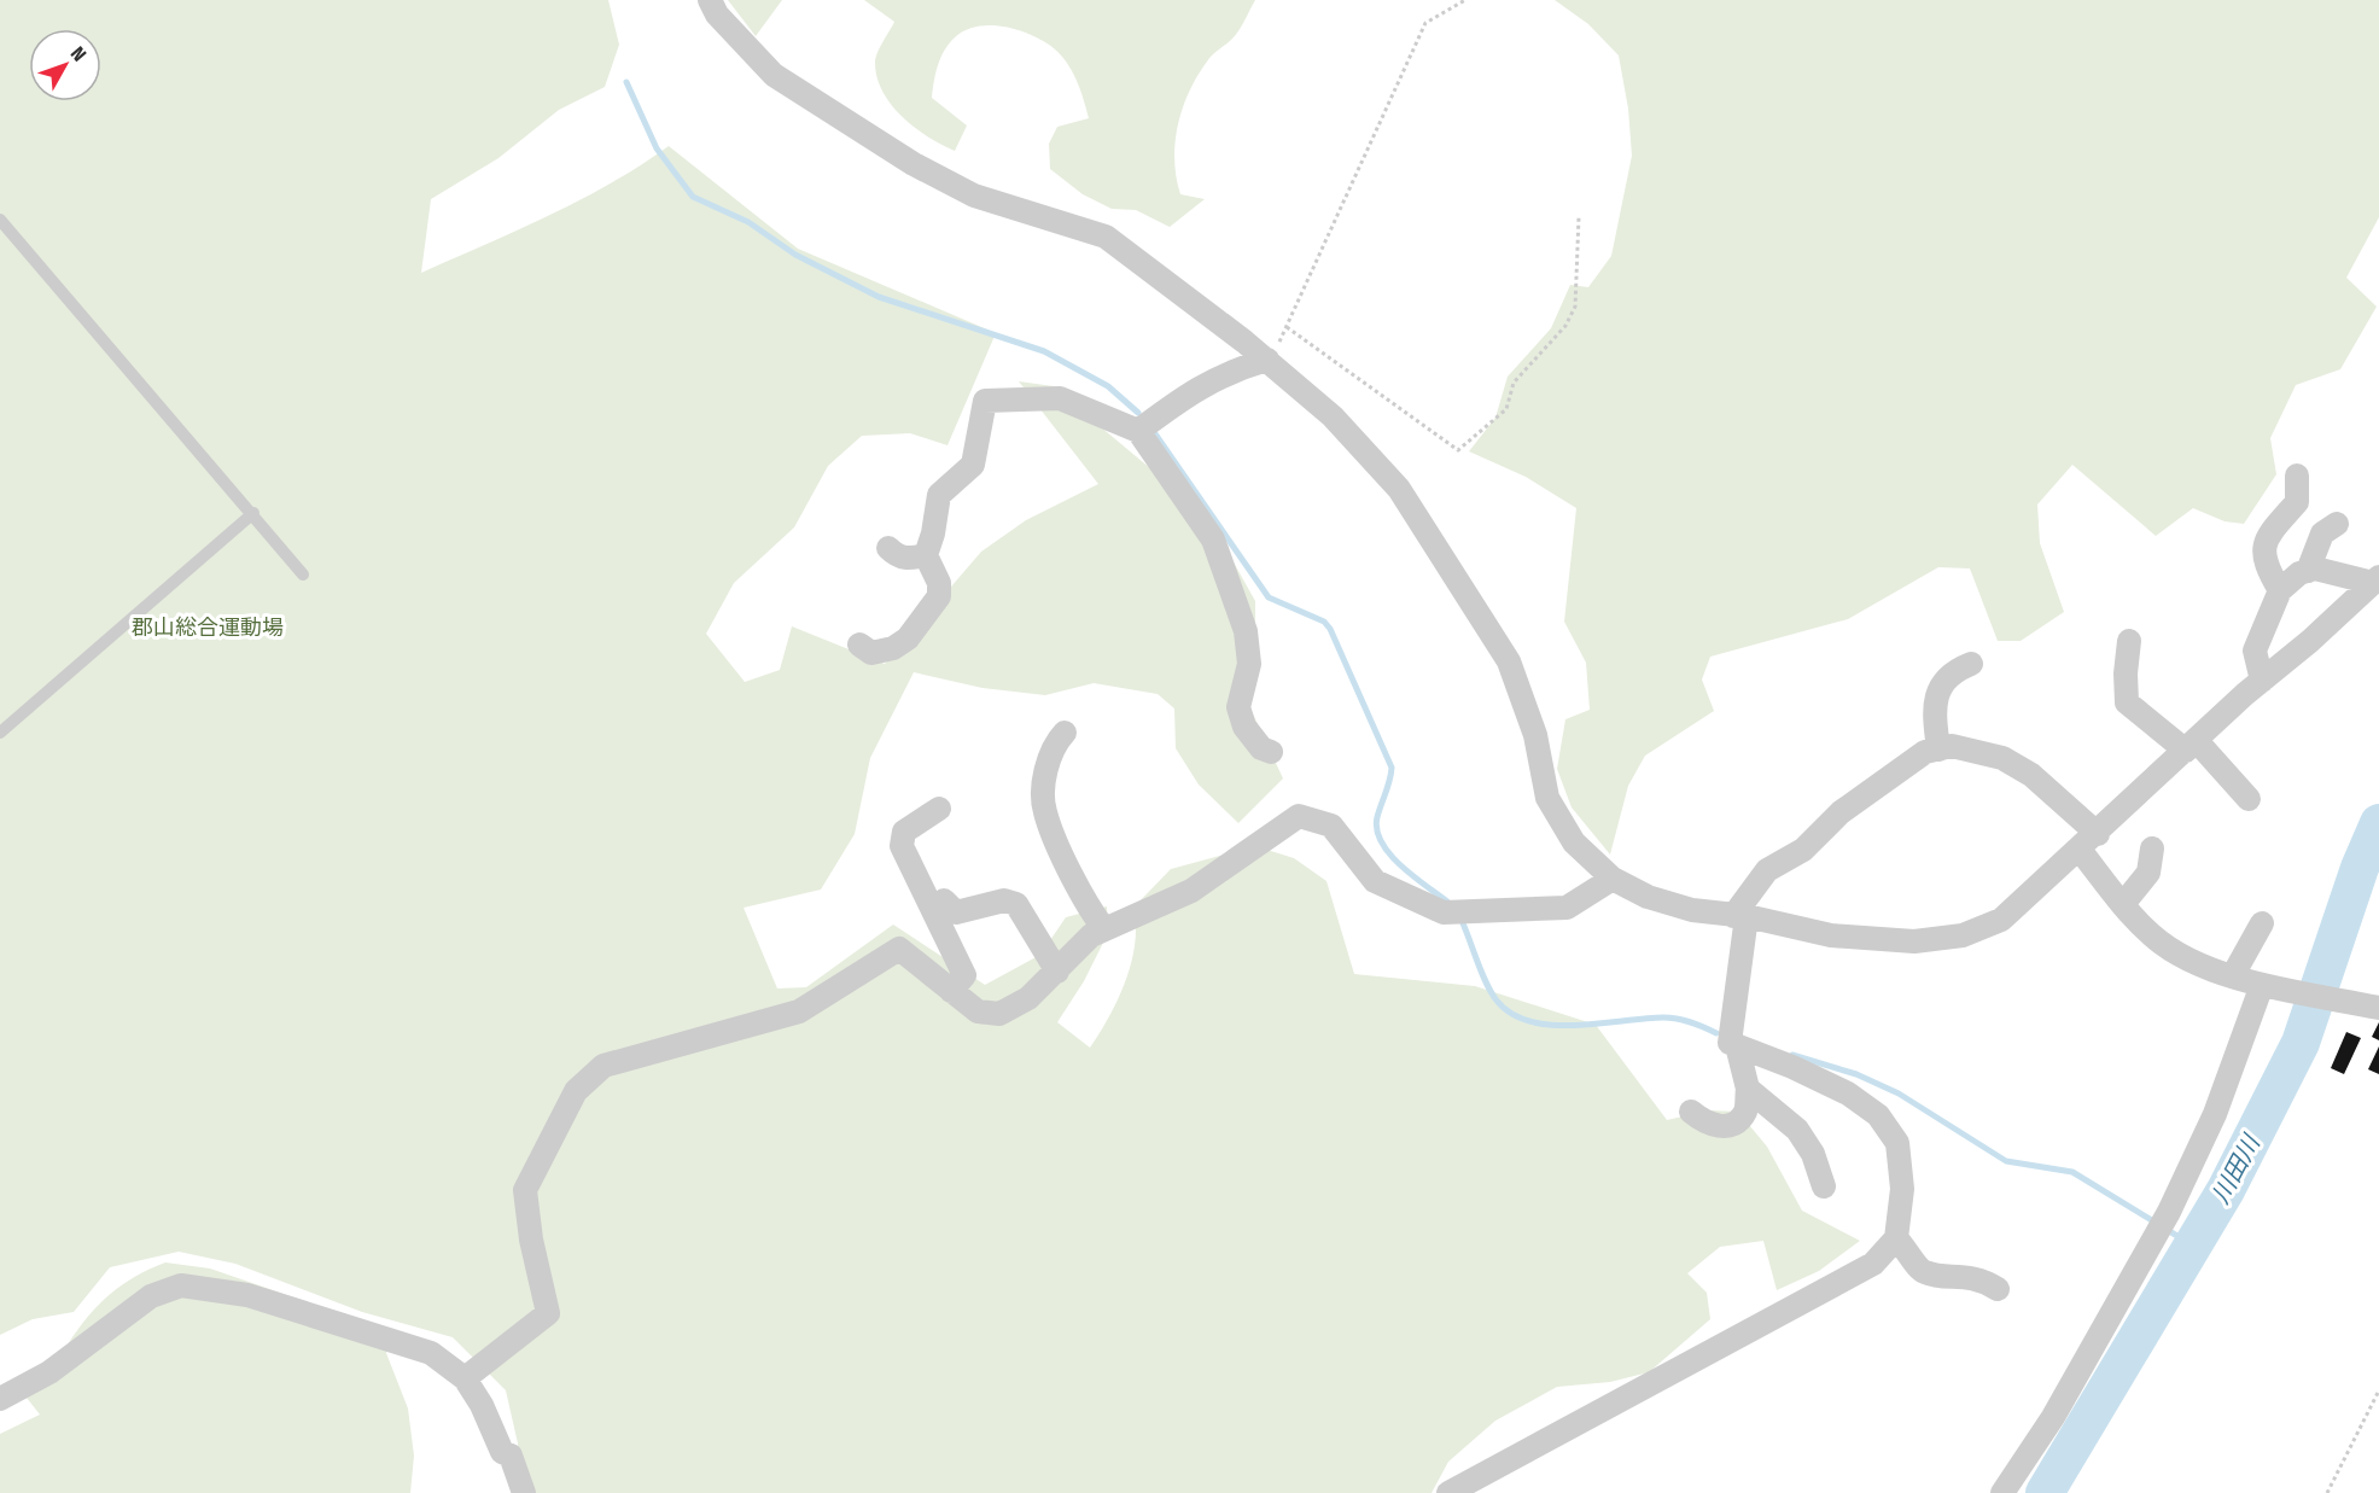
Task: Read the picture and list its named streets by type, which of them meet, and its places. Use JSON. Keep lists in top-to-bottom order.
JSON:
{
  "water": ["川田川"],
  "parks": ["郡山総合運動場"],
  "north": "top right"
}
